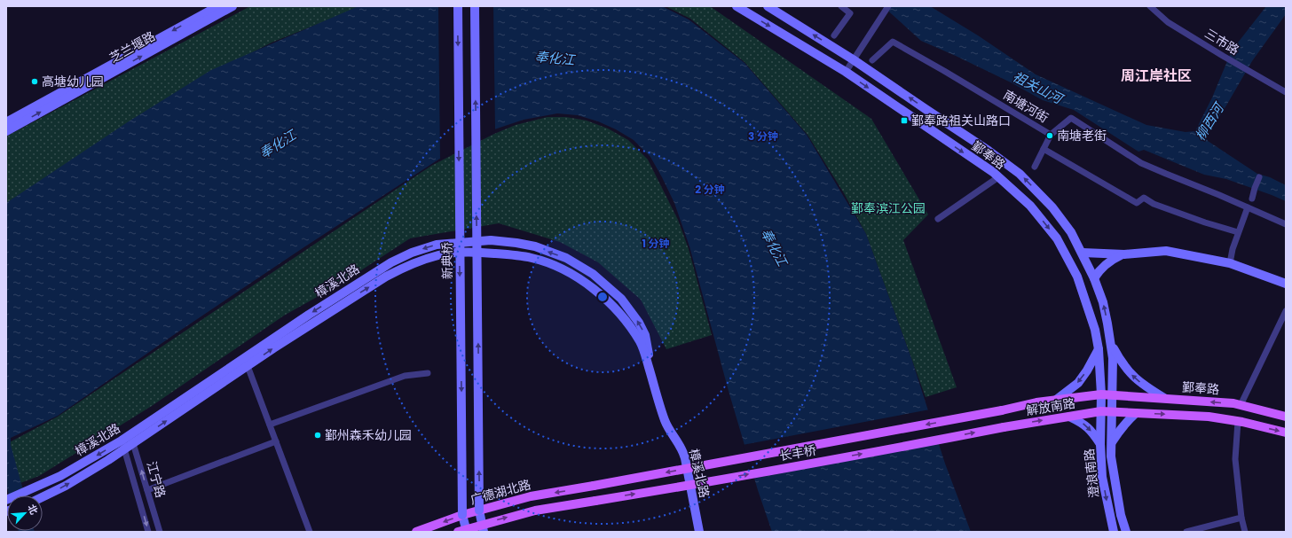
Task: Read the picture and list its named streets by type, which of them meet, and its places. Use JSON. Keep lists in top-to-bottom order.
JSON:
{
  "streets": {
    "main road": [
      "芝兰堰路",
      "鄞奉路",
      "新典桥",
      "樟溪北路",
      "解放南路",
      "长丰桥",
      "澄浪南路",
      "广德湖北路"
    ],
    "street": ["三市路", "南塘河街", "江宁路"]
  },
  "crossings": [
    ["鄞奉路", "解放南路"],
    ["鄞奉路", "长丰桥"],
    ["鄞奉路", "澄浪南路"],
    ["新典桥", "广德湖北路"],
    ["樟溪北路", "江宁路"],
    ["解放南路", "长丰桥"],
    ["解放南路", "澄浪南路"],
    ["长丰桥", "广德湖北路"]
  ],
  "one_way": ["解放南路", "广德湖北路"],
  "districts": ["周江岸社区"],
  "water": ["奉化江", "祖关山河", "柳西河"],
  "parks": ["鄞奉滨江公园"],
  "places": {
    "other": ["高塘幼儿园", "南塘老街", "鄞州森禾幼儿园"],
    "transit": ["鄞奉路祖关山路口"]
  },
  "north": "top right",
  "rings": ["3 分钟", "2 分钟", "1 分钟"]
}
